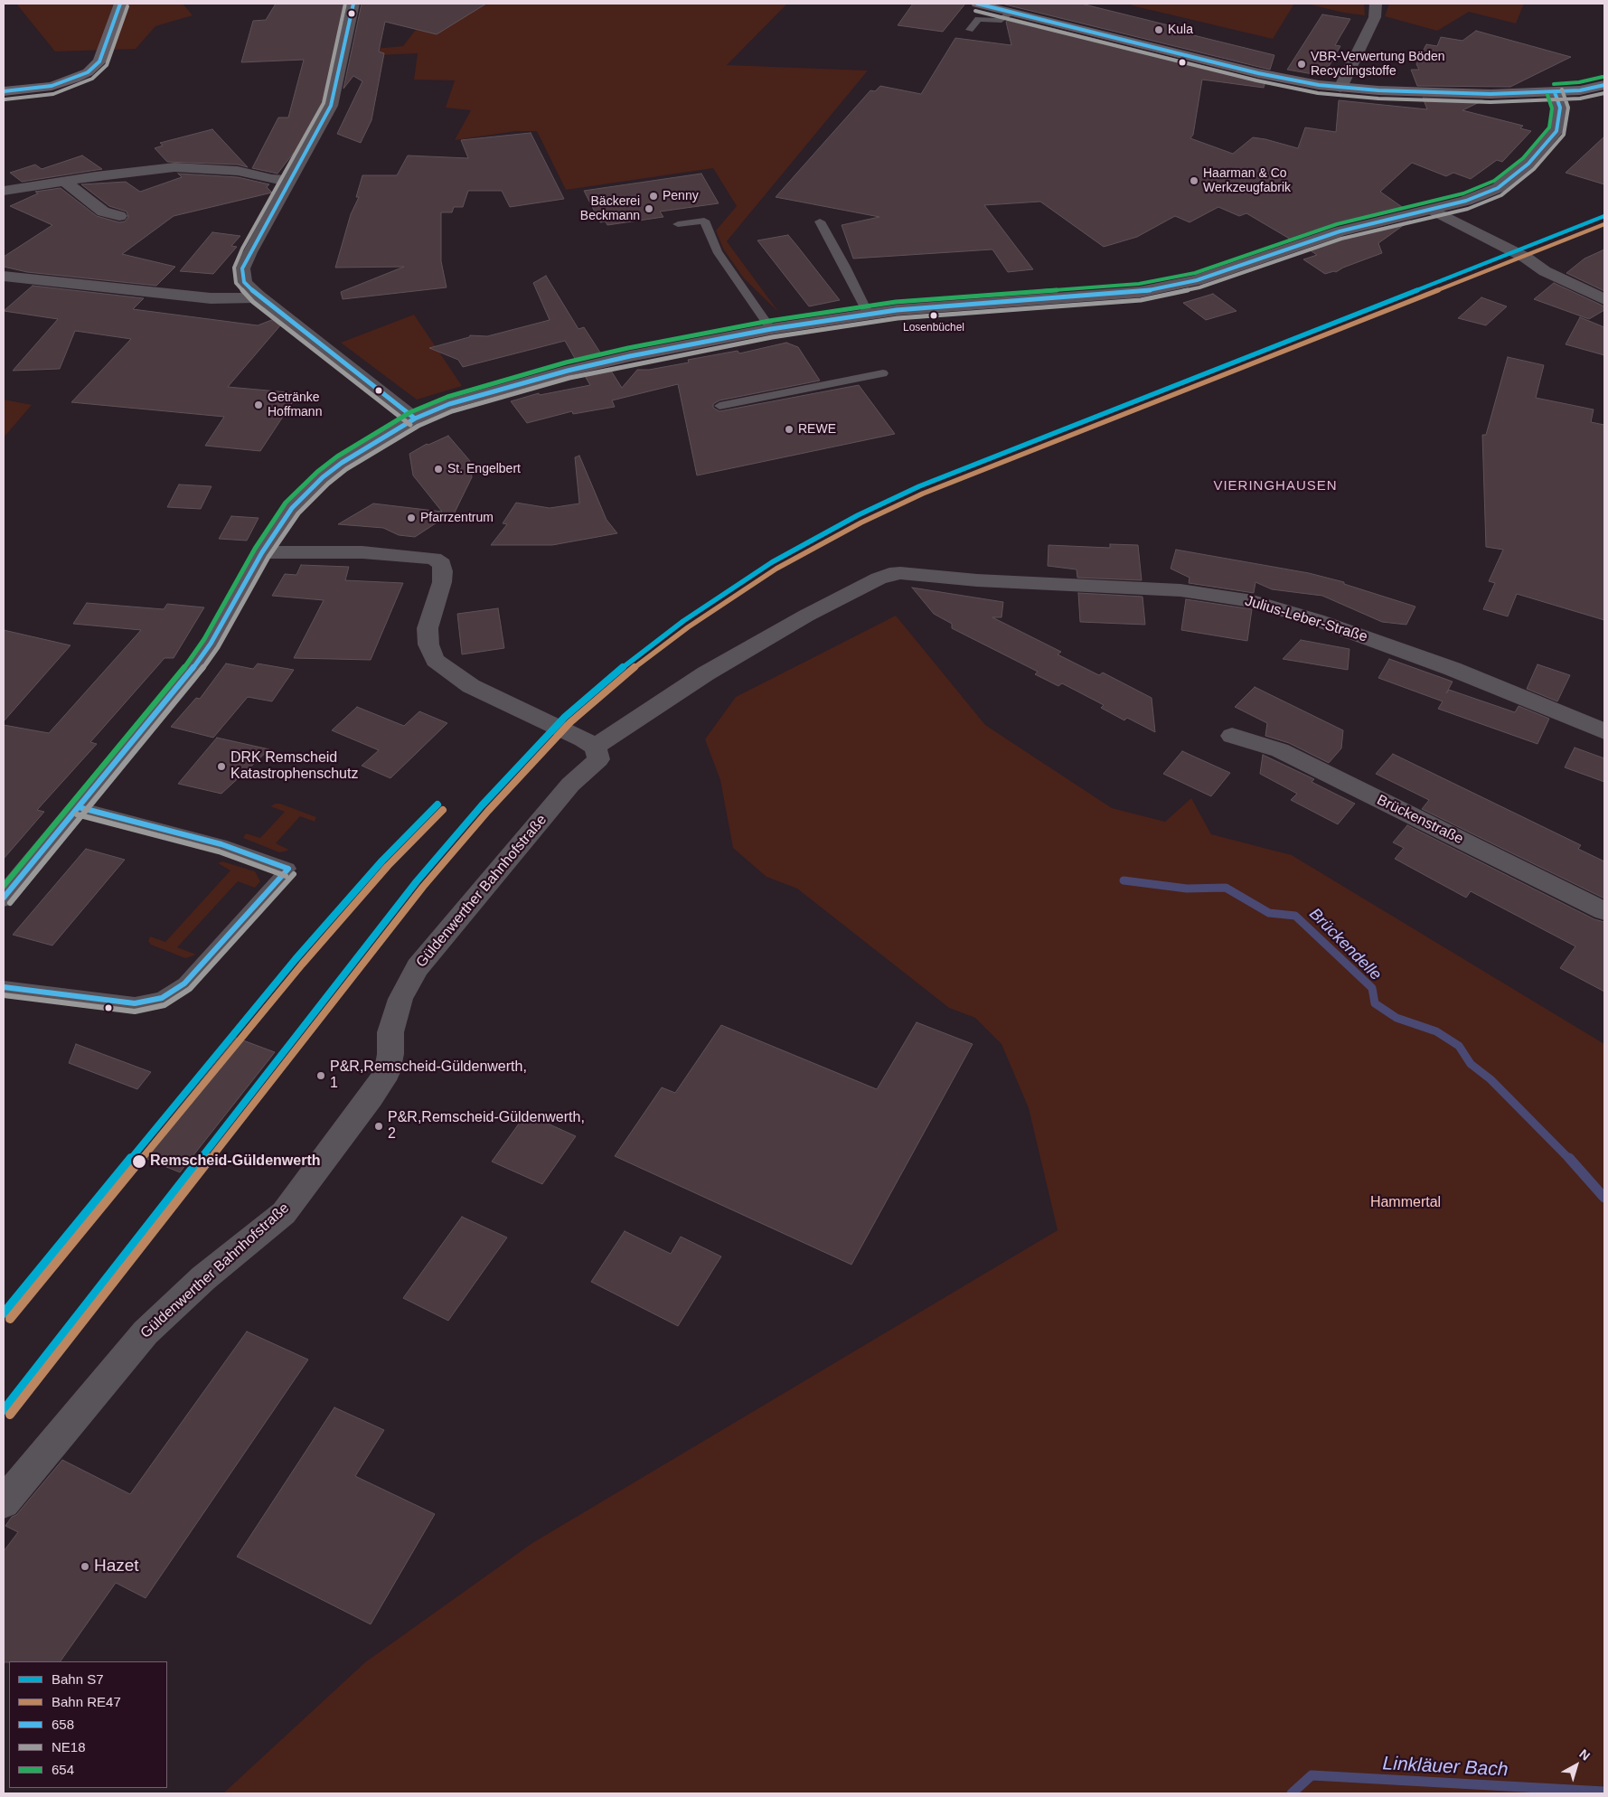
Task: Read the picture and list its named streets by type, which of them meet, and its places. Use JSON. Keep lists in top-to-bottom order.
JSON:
{
  "streets": {
    "street": ["Julius-Leber-Straße", "Brückenstraße", "Güldenwerther Bahnhofstraße"]
  },
  "crossings": [
    ["Julius-Leber-Straße", "Güldenwerther Bahnhofstraße"]
  ],
  "districts": ["VIERINGHAUSEN"],
  "water": ["Brückendelle", "Linkläuer Bach"],
  "parks": ["Hammertal"],
  "places": [
    "Kula",
    "VBR-Verwertung Böden Recyclingstoffe",
    "Haarman & Co Werkzeugfabrik",
    "Penny",
    "Bäckerei Beckmann",
    "Losenbüchel",
    "Getränke Hoffmann",
    "REWE",
    "St. Engelbert",
    "Pfarrzentrum",
    "DRK Remscheid Katastrophenschutz",
    "P&R,Remscheid-Güldenwerth, 1",
    "P&R,Remscheid-Güldenwerth, 2",
    "Remscheid-Güldenwerth",
    "Hazet"
  ],
  "lines": [
    "transit line 658",
    "transit line NE18",
    "transit line 654",
    "rail line S7",
    "rail line RE47"
  ],
  "legend": [
    "Bahn S7",
    "Bahn RE47",
    "658",
    "NE18",
    "654"
  ],
  "north": "top right"
}
